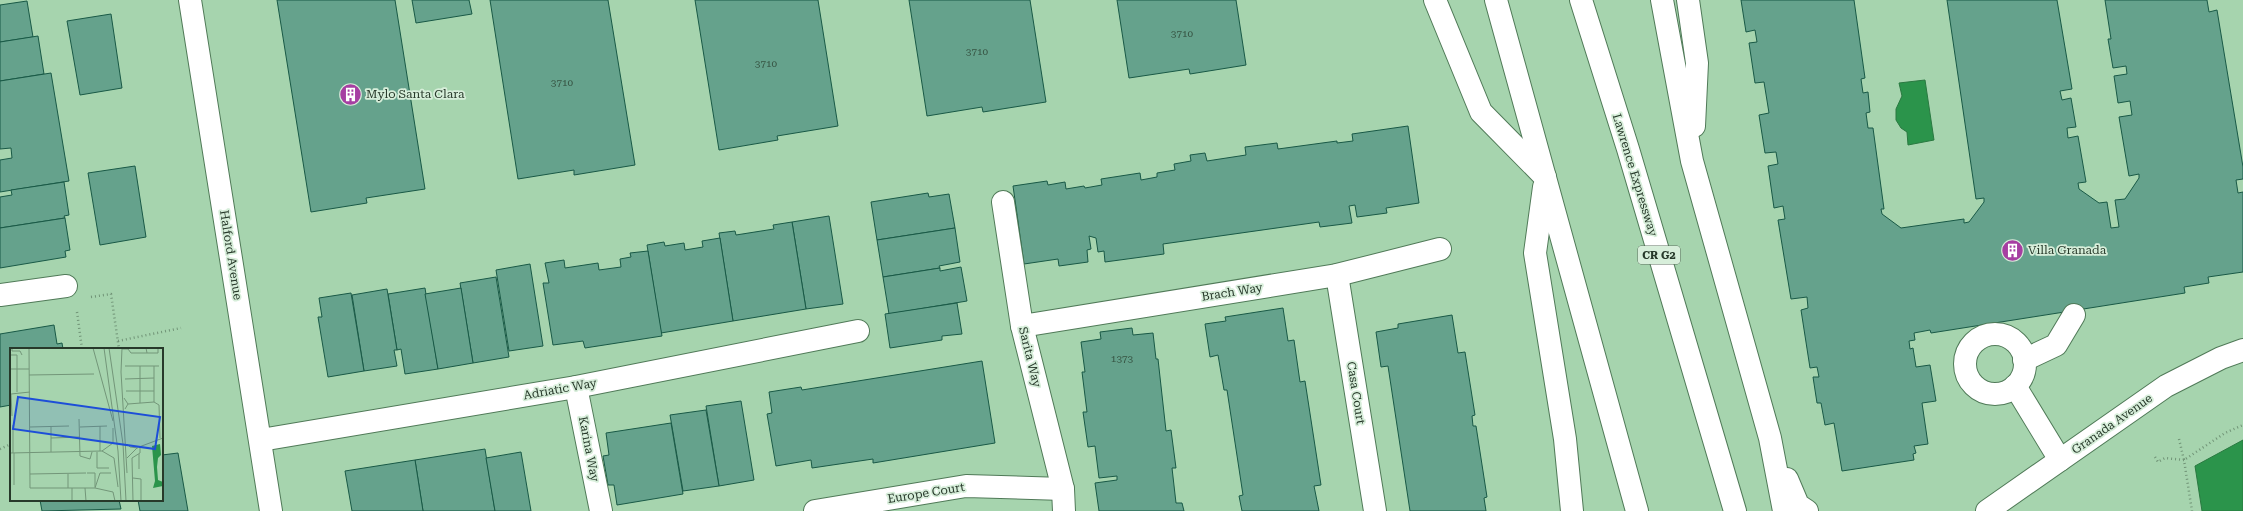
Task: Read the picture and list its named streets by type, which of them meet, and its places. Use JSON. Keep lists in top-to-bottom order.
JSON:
{
  "streets": {
    "main road": [
      "Lawrence Expressway",
      "Halford Avenue",
      "CR G2",
      "Brach Way",
      "Sarita Way",
      "Adriatic Way",
      "Casa Court",
      "Granada Avenue",
      "Karina Way",
      "Europe Court"
    ]
  },
  "crossings": [
    ["Halford Avenue", "Adriatic Way"],
    ["Brach Way", "Sarita Way"],
    ["Brach Way", "Casa Court"],
    ["Sarita Way", "Europe Court"],
    ["Adriatic Way", "Karina Way"]
  ],
  "places": {
    "building": ["Mylo Santa Clara", "Villa Granada"]
  },
  "house_numbers": [
    "3710",
    "3710",
    "3710",
    "3710",
    "1373"
  ]
}
